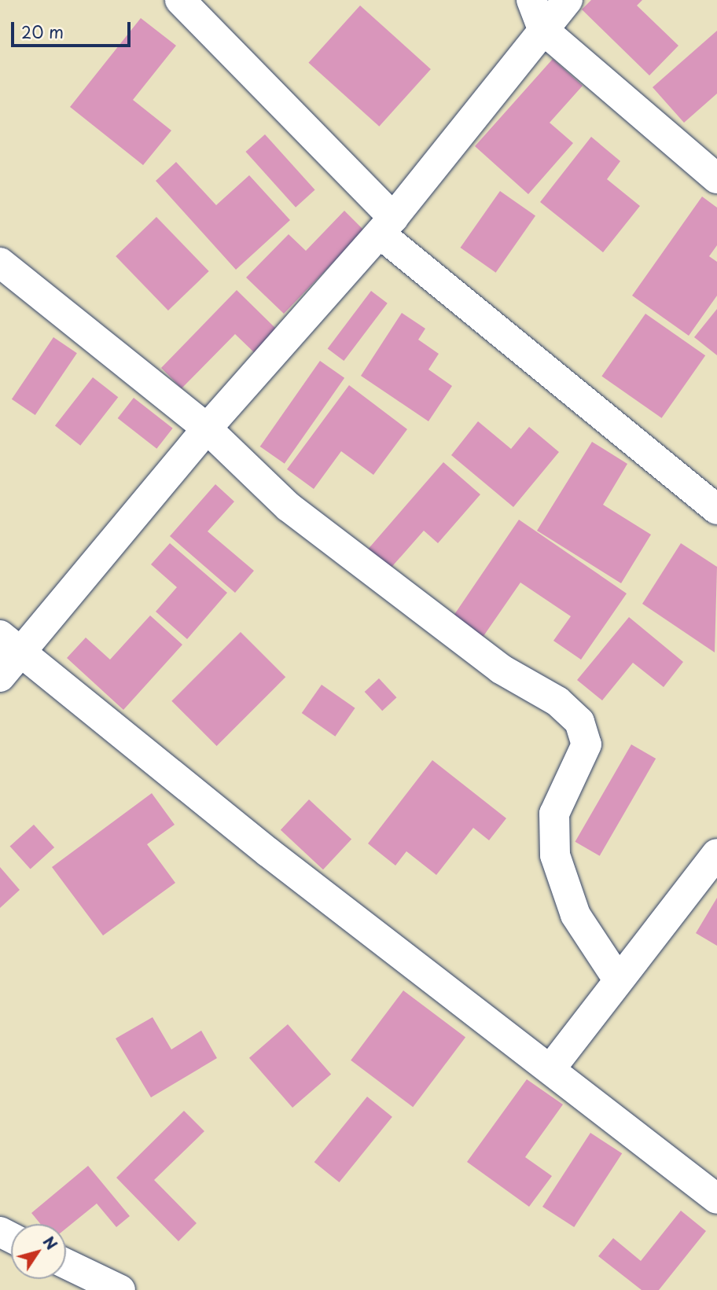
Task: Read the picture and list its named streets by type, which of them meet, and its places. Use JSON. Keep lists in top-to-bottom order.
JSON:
{
  "scale_bar": "20 m",
  "north": "top right"
}
